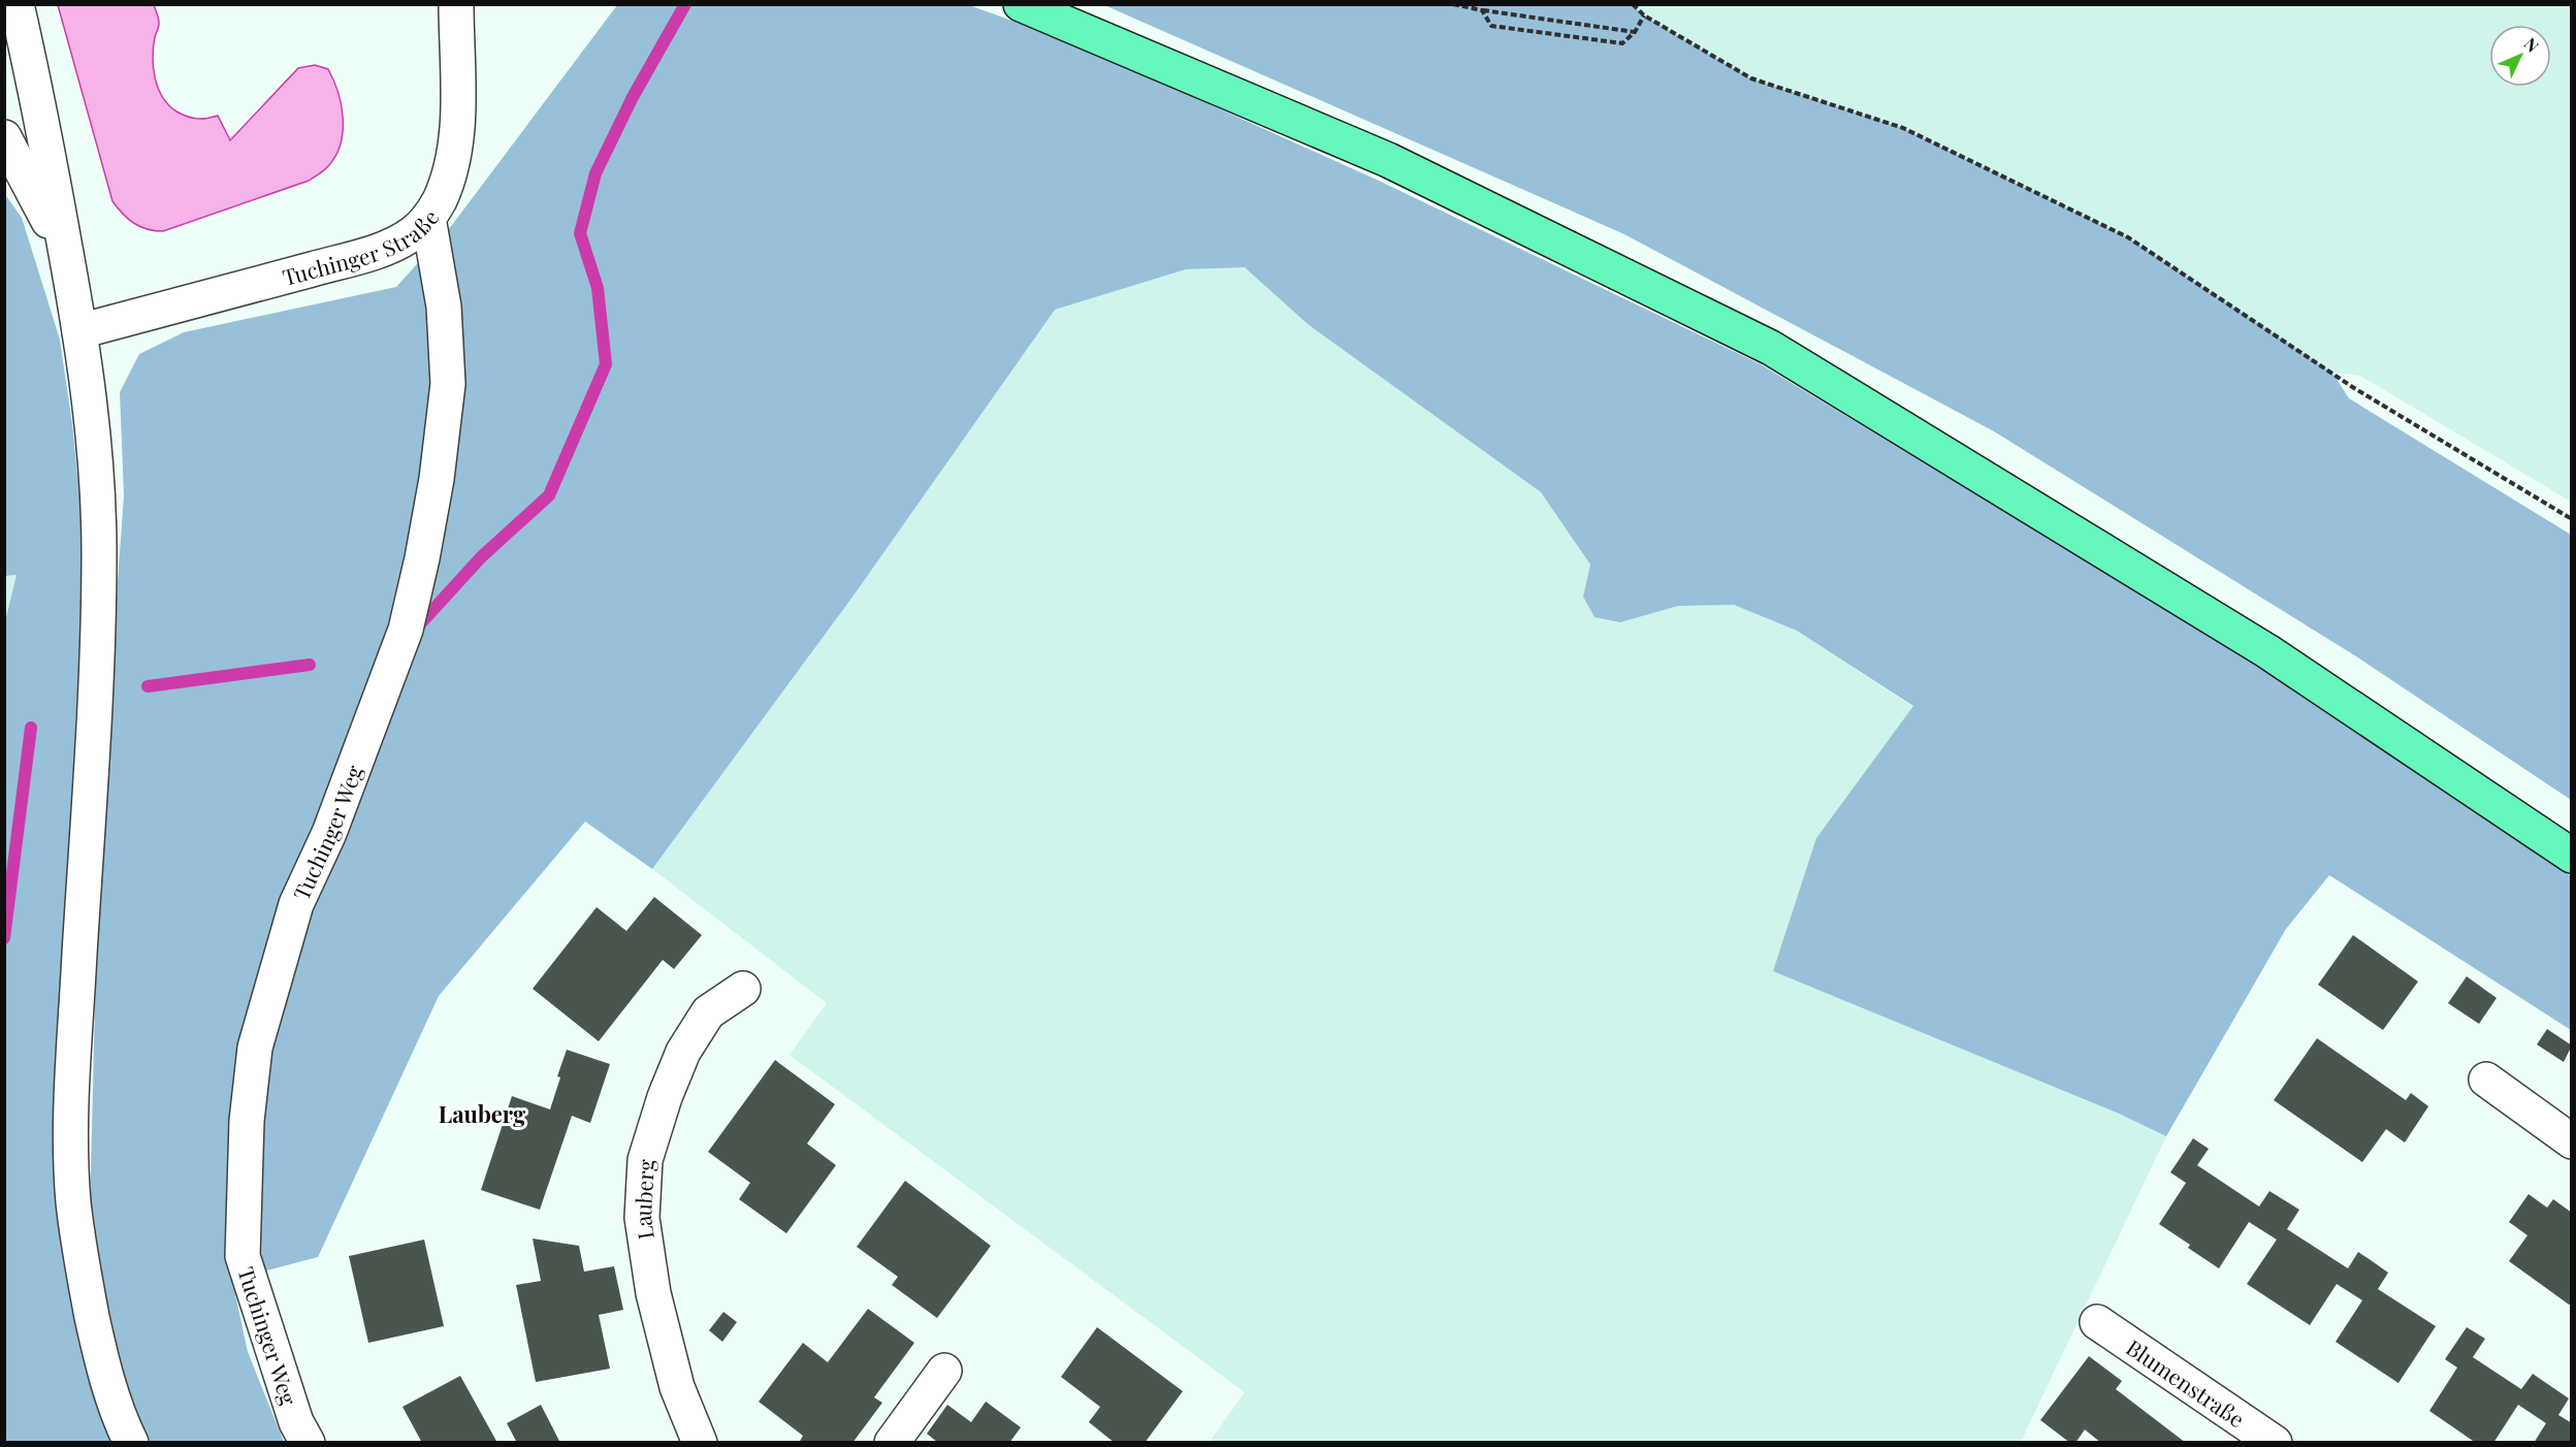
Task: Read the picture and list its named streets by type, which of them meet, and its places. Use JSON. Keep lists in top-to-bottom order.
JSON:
{
  "streets": {
    "street": [
      "Tuchinger Straße",
      "Tuchinger Weg",
      "Lauberg",
      "Blumenstraße"
    ]
  },
  "crossings": [
    ["Tuchinger Straße", "Tuchinger Weg"]
  ],
  "districts": ["Lauberg"],
  "north": "top right"
}
